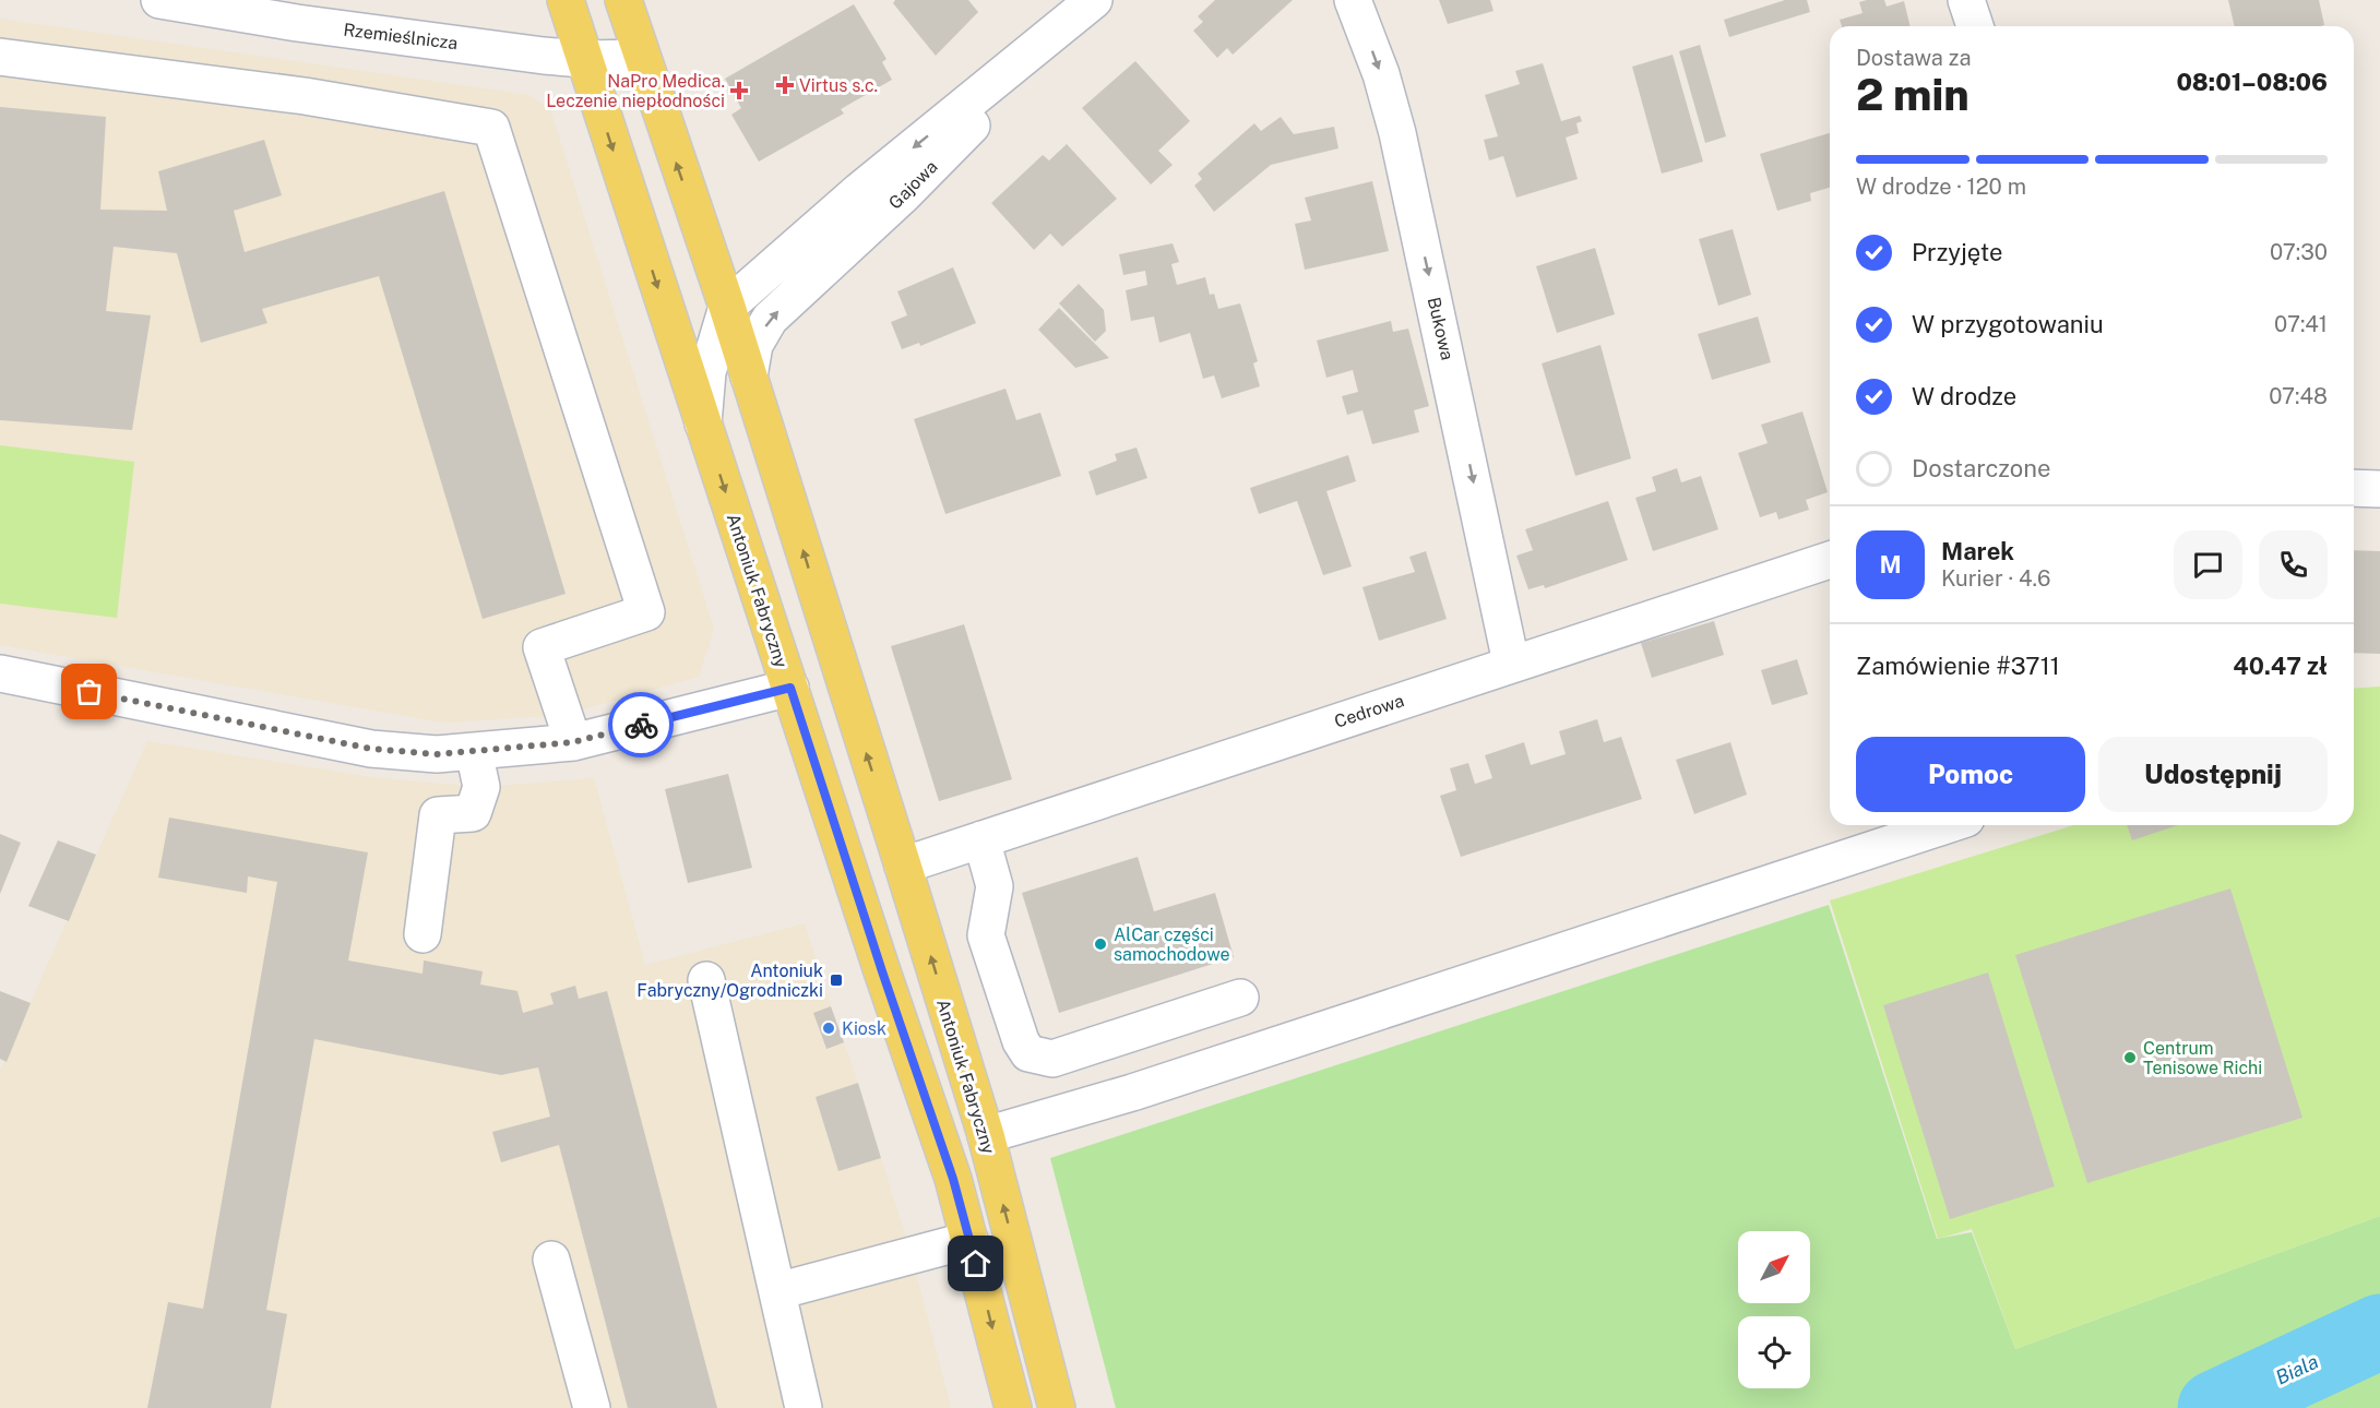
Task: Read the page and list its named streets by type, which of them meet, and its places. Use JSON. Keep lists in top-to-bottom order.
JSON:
{
  "streets": {
    "main road": ["Antoniuk Fabryczny"],
    "street": [
      "Rzemieślnicza",
      "Gajowa",
      "Bukowa",
      "Cedrowa"
    ]
  },
  "crossings": [
    ["Rzemieślnicza", "Antoniuk Fabryczny"],
    ["Gajowa", "Antoniuk Fabryczny"],
    ["Bukowa", "Cedrowa"],
    ["Antoniuk Fabryczny", "Cedrowa"]
  ],
  "one_way": ["Bukowa"],
  "water": ["Biala"],
  "places": {
    "health": ["Virtus s.c.", "NaPro Medica. Leczenie niepłodności"],
    "other": ["AlCar części samochodowe", "Kiosk", "Centrum Tenisowe Richi"],
    "transit": ["Antoniuk Fabryczny/Ogrodniczki"]
  },
  "north": "top right",
  "page": {
    "heading": ["2 min", "Dostawa za", "08:01–08:06"],
    "panel": [
      "Marek",
      "Kurier · 4.6",
      "Zamówienie #3711",
      "40.47 zł"
    ],
    "bar": "W drodze · 120 m",
    "list": [
      ["Przyjęte", "07:30"],
      ["W przygotowaniu", "07:41"],
      ["W drodze", "07:48"],
      "Dostarczone"
    ],
    "round": "M",
    "buttons": ["Pomoc", "Udostępnij"]
  }
}
